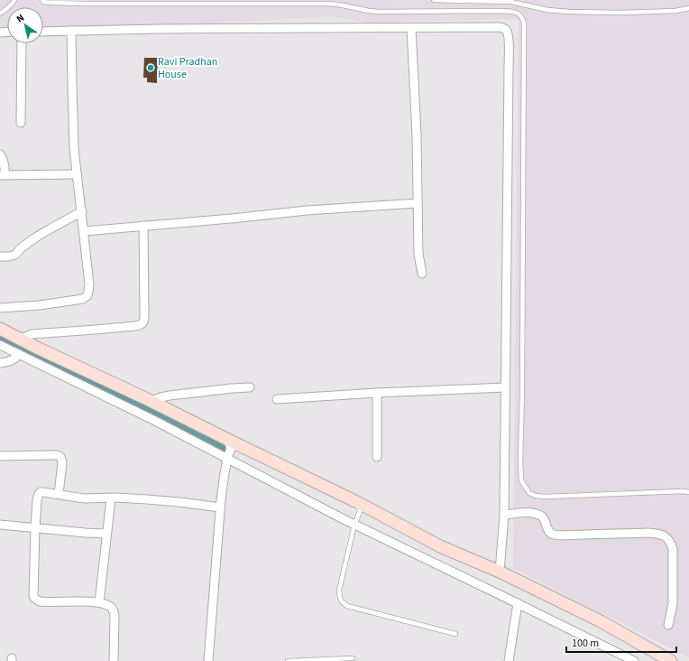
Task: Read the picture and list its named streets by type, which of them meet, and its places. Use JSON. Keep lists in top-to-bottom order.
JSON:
{
  "places": ["Ravi Pradhan House"],
  "scale_bar": "100 m",
  "north": "top left"
}
